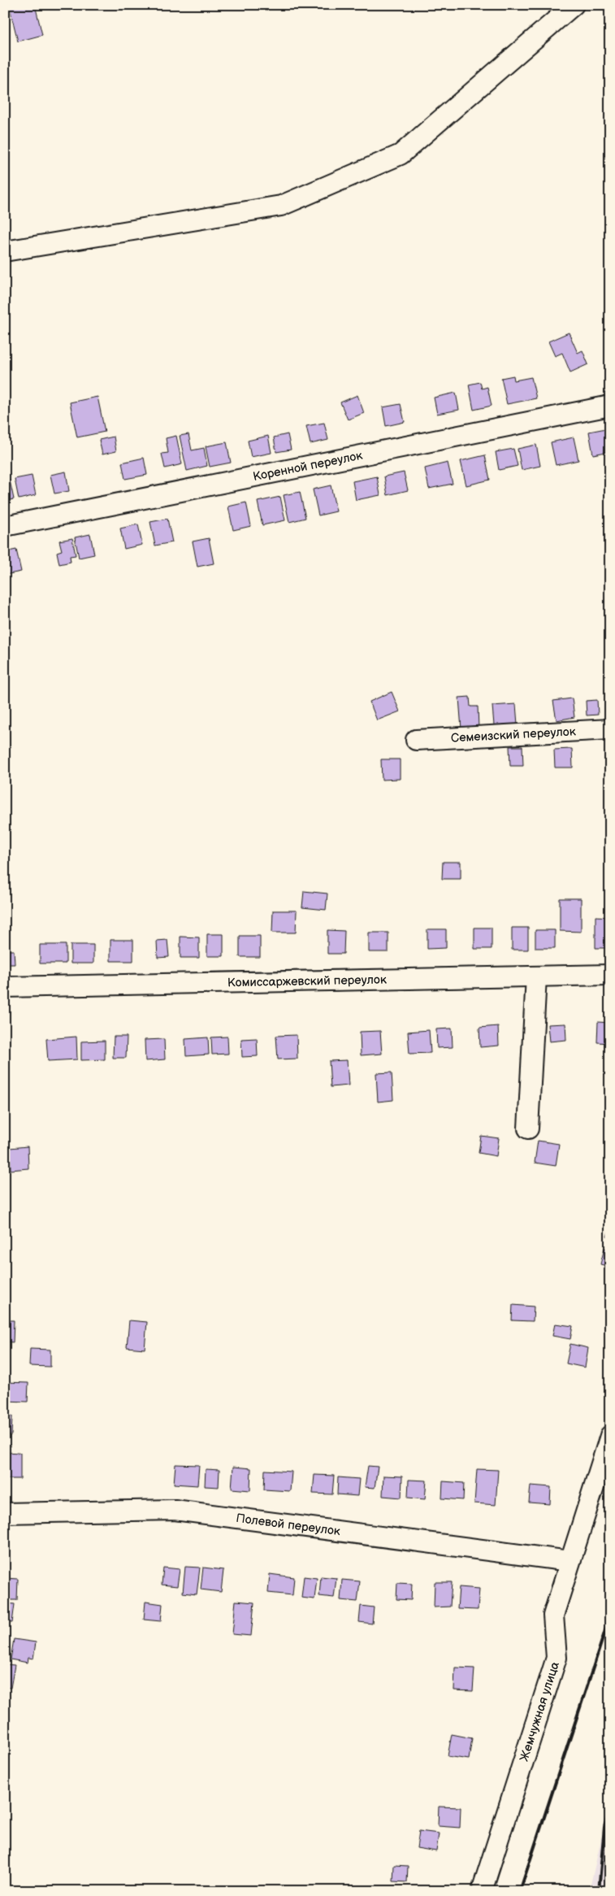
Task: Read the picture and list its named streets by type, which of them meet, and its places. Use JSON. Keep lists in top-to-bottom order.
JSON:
{
  "streets": {
    "street": [
      "Коренной переулок",
      "Семеизский переулок",
      "Комиссаржевский переулок",
      "Полевой переулок",
      "Жемчужная улица"
    ]
  },
  "crossings": [
    ["Полевой переулок", "Жемчужная улица"]
  ]
}
